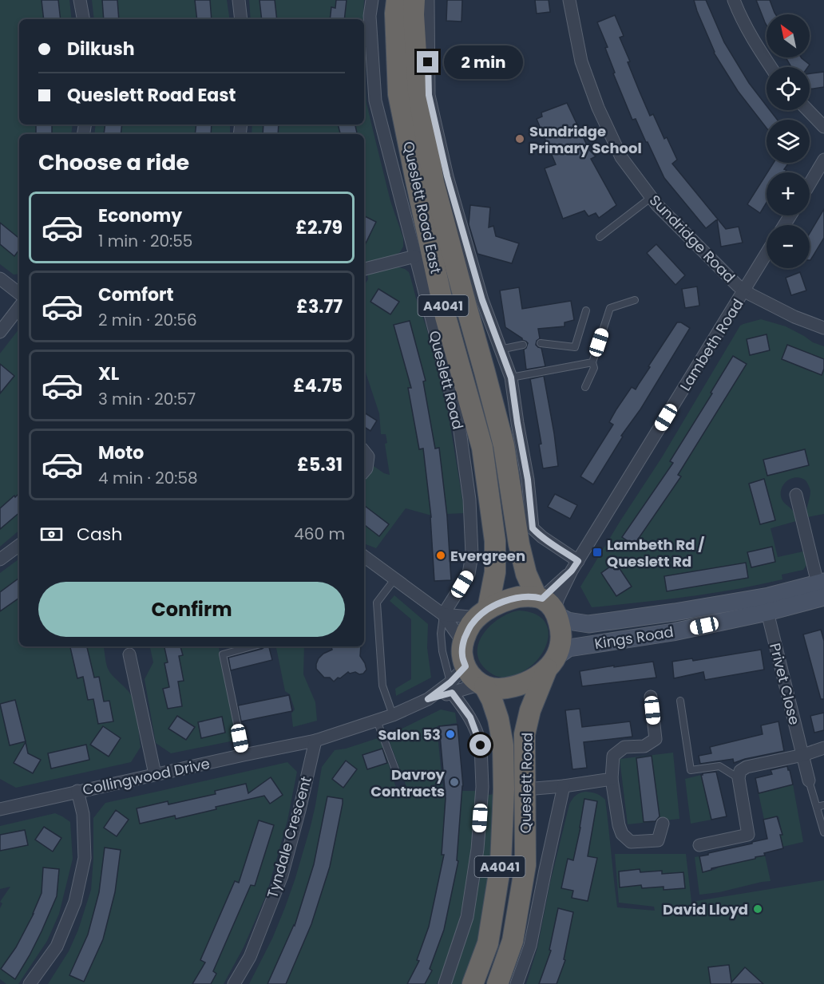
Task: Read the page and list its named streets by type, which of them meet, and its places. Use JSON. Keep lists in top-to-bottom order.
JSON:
{
  "streets": {
    "highway": ["Queslett Road East", "A4041", "Queslett Road"],
    "main road": ["Kings Road"],
    "street": [
      "Sundridge Road",
      "Lambeth Road",
      "Privet Close",
      "Collingwood Drive",
      "Tyndale Crescent"
    ]
  },
  "crossings": [
    ["Queslett Road East", "Lambeth Road"],
    ["Queslett Road East", "Queslett Road"],
    ["Queslett Road East", "Kings Road"],
    ["Queslett Road East", "Collingwood Drive"],
    ["Sundridge Road", "Lambeth Road"],
    ["Lambeth Road", "Queslett Road"],
    ["Lambeth Road", "Kings Road"],
    ["Lambeth Road", "Collingwood Drive"],
    ["Queslett Road", "Kings Road"],
    ["Queslett Road", "Collingwood Drive"],
    ["Kings Road", "Privet Close"],
    ["Kings Road", "Collingwood Drive"],
    ["Collingwood Drive", "Tyndale Crescent"]
  ],
  "places": {
    "other": [
      "Sundridge Primary School",
      "Evergreen",
      "Salon 53",
      "Davroy Contracts",
      "David Lloyd"
    ],
    "transit": ["Lambeth Rd / Queslett Rd"]
  },
  "north": "top left",
  "page": {
    "map_buttons": ["+", "−"],
    "banner": ["Dilkush", "Queslett Road East"],
    "bubble": "2 min",
    "heading": "Choose a ride",
    "list": [
      {
        "name": "Economy",
        "note": "1 min · 20:55",
        "value": "£2.79"
      },
      {
        "name": "Comfort",
        "note": "2 min · 20:56",
        "value": "£3.77"
      },
      {
        "name": "XL",
        "note": "3 min · 20:57",
        "value": "£4.75"
      },
      {
        "name": "Moto",
        "note": "4 min · 20:58",
        "value": "£5.31"
      }
    ],
    "pay": ["Cash", "460 m"],
    "buttons": "Confirm"
  }
}
